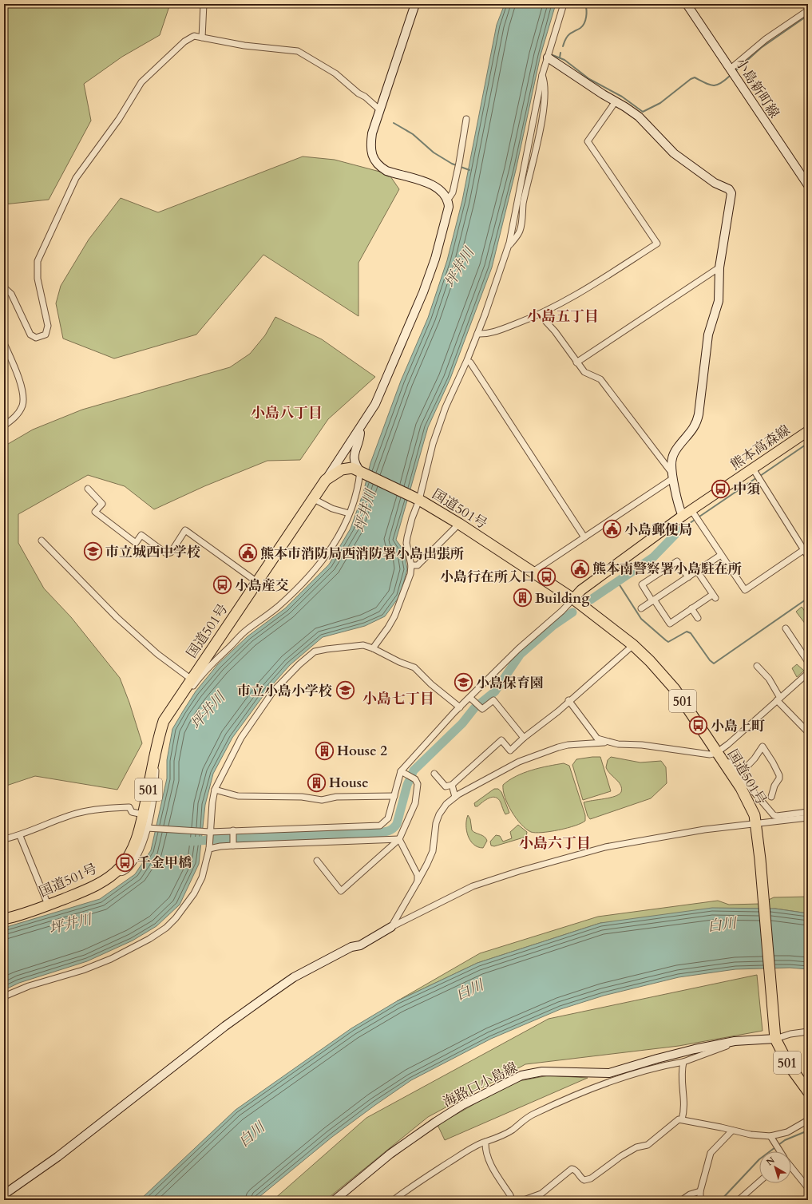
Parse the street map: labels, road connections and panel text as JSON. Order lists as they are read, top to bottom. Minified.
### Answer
{"streets":{"highway":["国道501号","501"],"main road":["熊本高森線"],"street":["小島新町線","海路口小島線"]},"crossings":[["熊本高森線","国道501号"],["国道501号","海路口小島線"]],"districts":["小島五丁目","小島八丁目","小島七丁目","小島六丁目"],"water":["坪井川","白川"],"places":{"bus stop":["中須","小島行在所入口","小島産交","小島上町","千金甲橋"],"public building":["小島郵便局","熊本市消防局西消防署小島出張所","熊本南警察署小島駐在所"],"school or university":["市立城西中学校","小島保育園","市立小島小学校"],"building":["Building","House 2","House"]},"north":"top left"}
